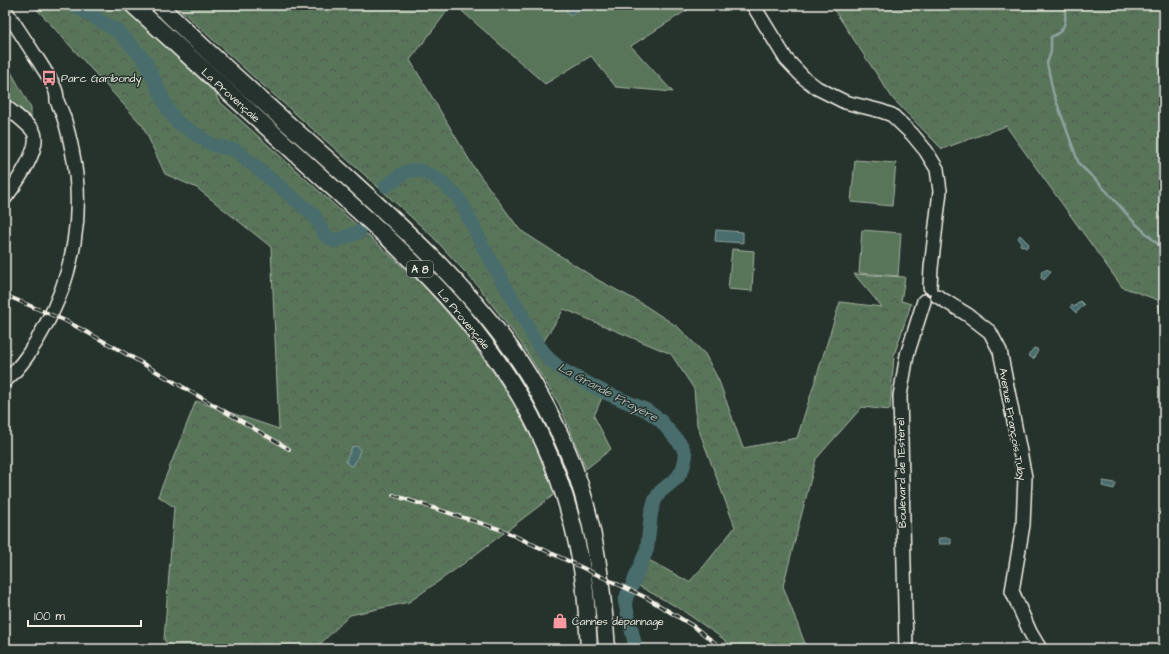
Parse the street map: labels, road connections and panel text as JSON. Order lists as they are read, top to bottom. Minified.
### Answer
{"streets":{"highway":["La Provençale","A 8"],"street":["Avenue François Tuby","Boulevard de l'Estérel"]},"crossings":[["Avenue François Tuby","Boulevard de l'Estérel"]],"water":["La Grande Frayère"],"places":{"bus stop":["Parc Garibondy"],"shop":["Cannes dépannage"]},"scale_bar":"100 m"}
